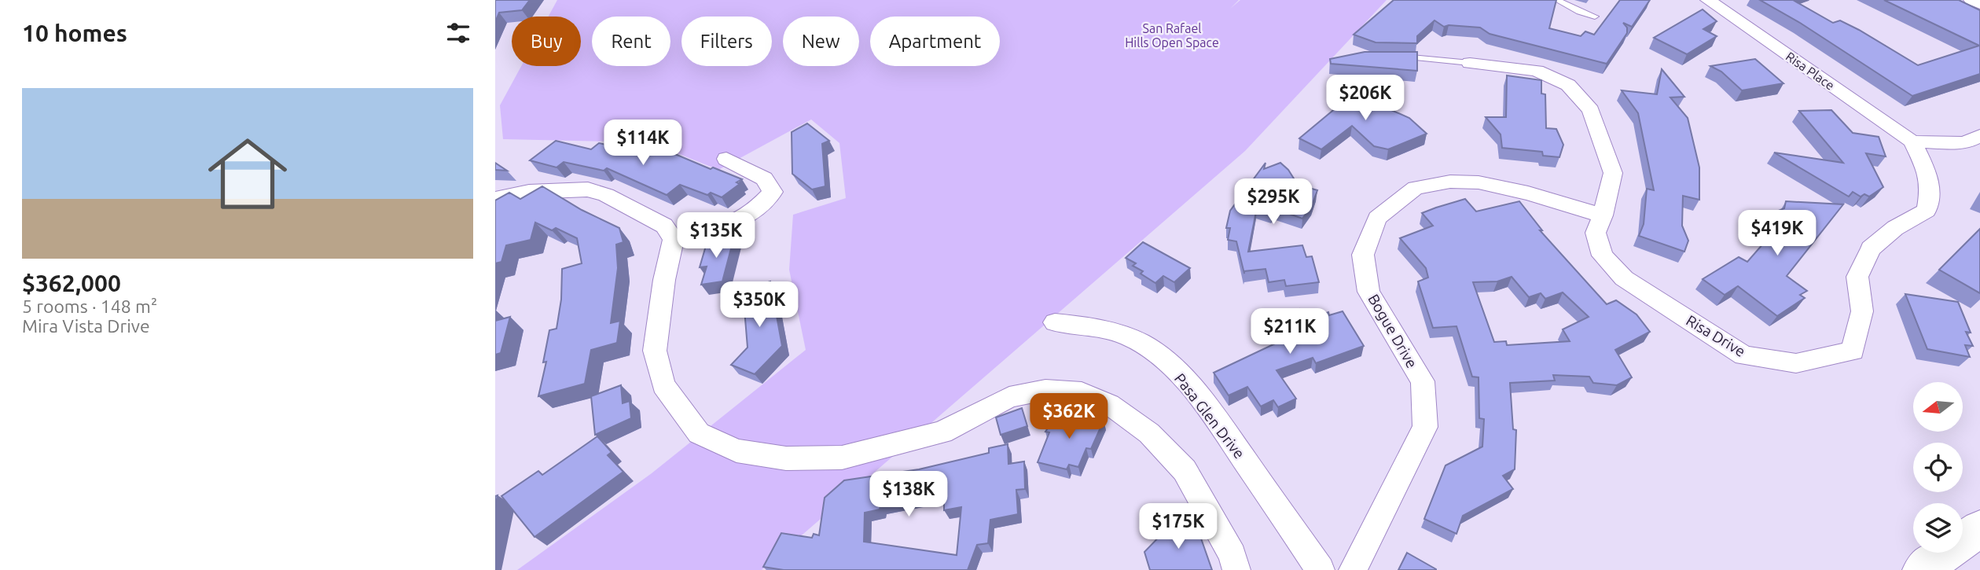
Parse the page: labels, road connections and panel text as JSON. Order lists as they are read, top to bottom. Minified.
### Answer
{"streets":{"street":["Risa Place","Bogue Drive","Risa Drive","Pasa Glen Drive"]},"crossings":[["Risa Place","Risa Drive"],["Bogue Drive","Risa Drive"]],"parks":["San Rafael Hills Open Space"],"north":"left","page":{"heading":"10 homes","chip":["Buy","Rent","Filters","New","Apartment"],"list":[{"name":"$362,000","note":"5 rooms · 148 m² · Mira Vista Drive"}],"price":["$206K","$114K","$295K","$419K","$135K","$350K","$211K","$362K","$138K","$175K"]}}
